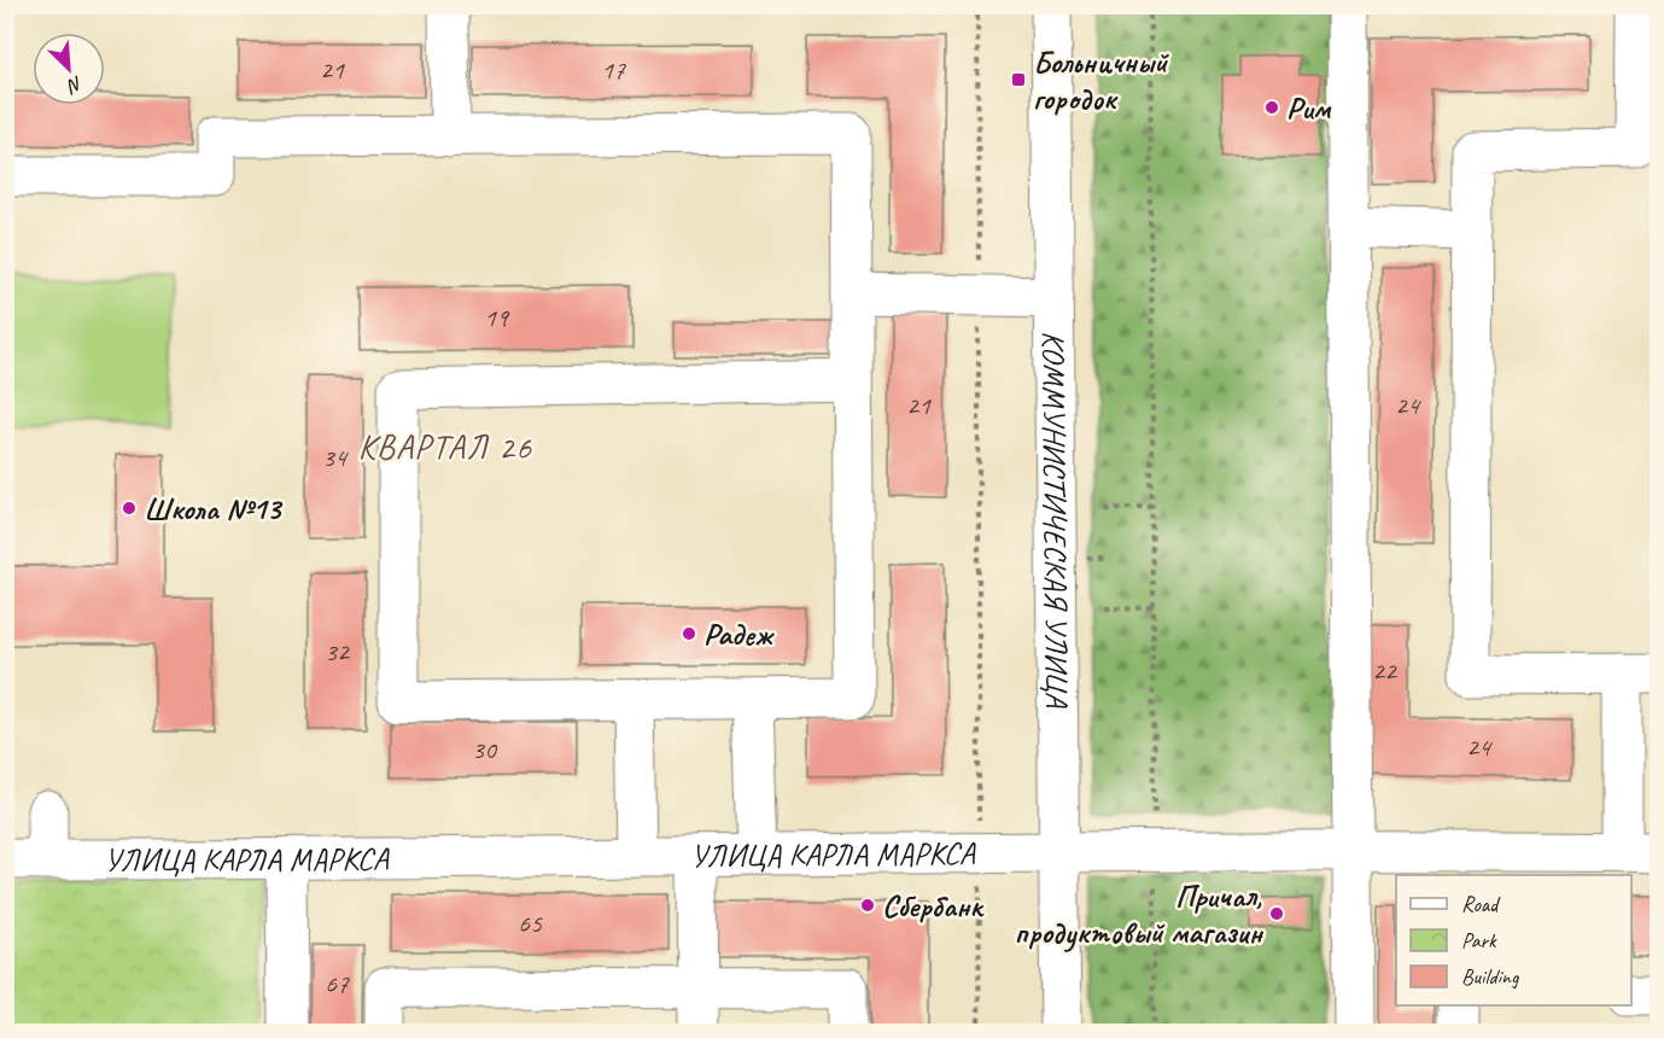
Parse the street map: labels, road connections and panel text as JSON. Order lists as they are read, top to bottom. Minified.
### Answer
{"streets":{"street":["КОММУНИСТИЧЕСКАЯ УЛИЦА","УЛИЦА КАРЛА МАРКСА"]},"crossings":[["КОММУНИСТИЧЕСКАЯ УЛИЦА","УЛИЦА КАРЛА МАРКСА"]],"districts":["КВАРТАЛ 26"],"places":{"transit":["Больничный городок"],"other":["Рим","Школа №13","Радеж","Сбербанк","Причал, продуктовый магазин"]},"house_numbers":["21","17","19","21","24","34","32","22","24","30","65","67"],"legend":["Road","Park","Building"],"north":"bottom right"}
